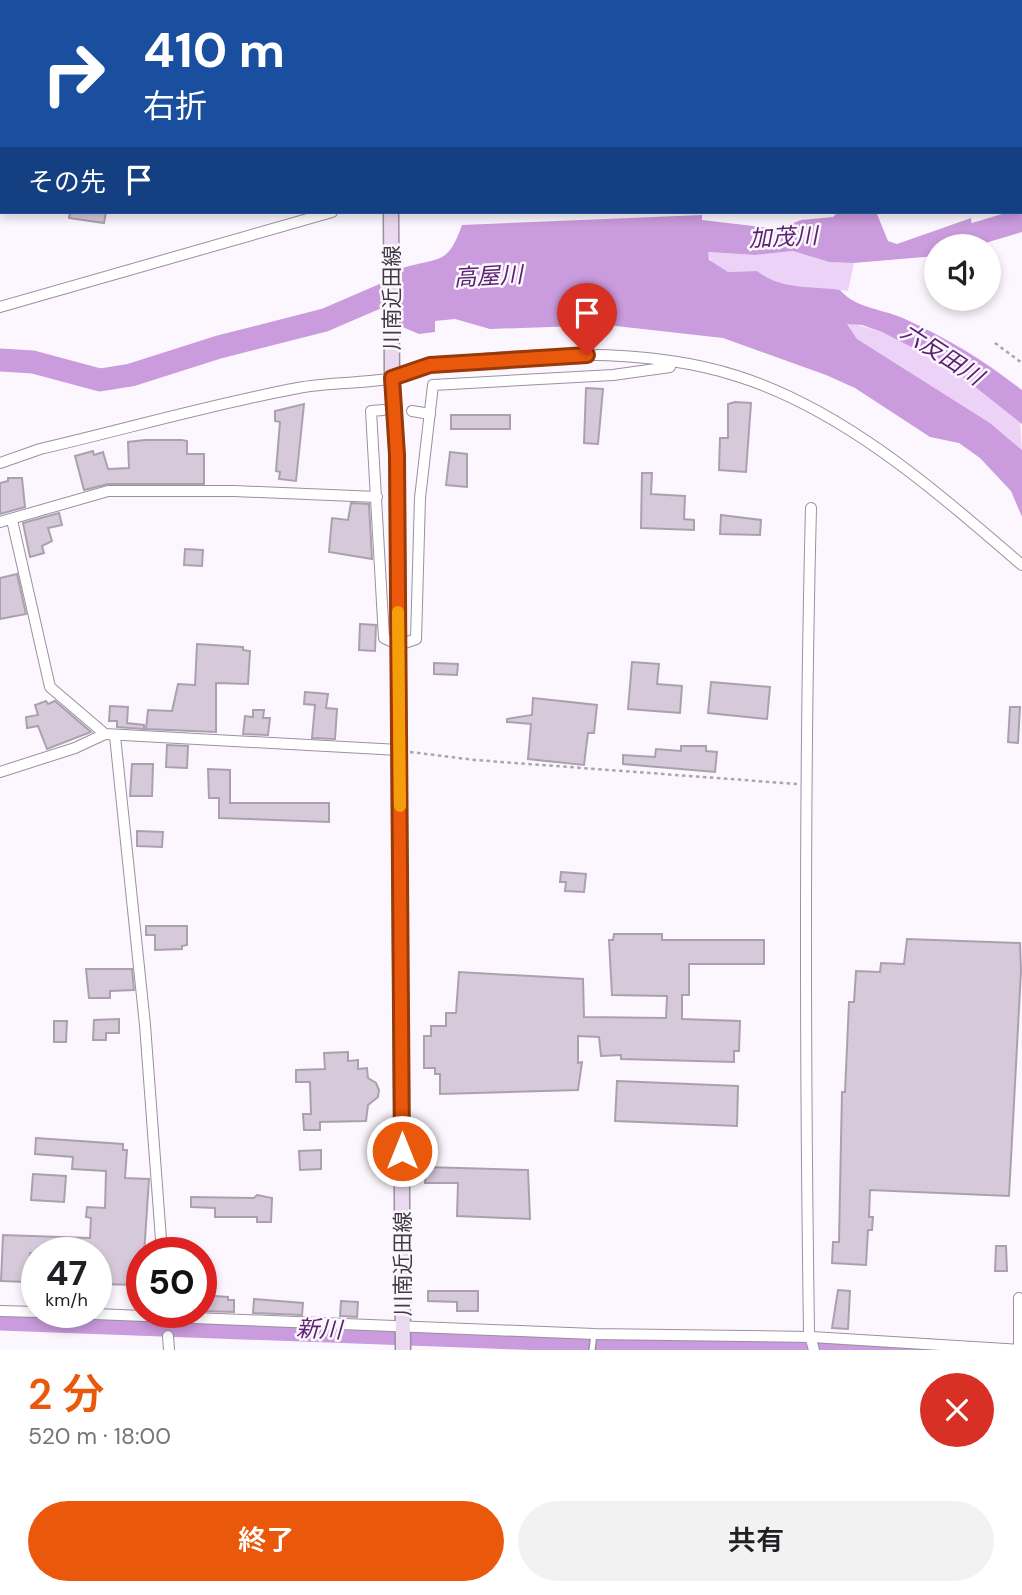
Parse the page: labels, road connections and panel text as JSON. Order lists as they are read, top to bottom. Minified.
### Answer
{"streets":{"main road":["川南近田線"]},"water":["加茂川","高屋川","六反田川","新川"],"page":{"turn":["410 m","右折"],"then":"その先","speed":"47 km/h","limit":"50","heading":["2 分","520 m · 18:00"],"buttons":["終了","共有"]}}
